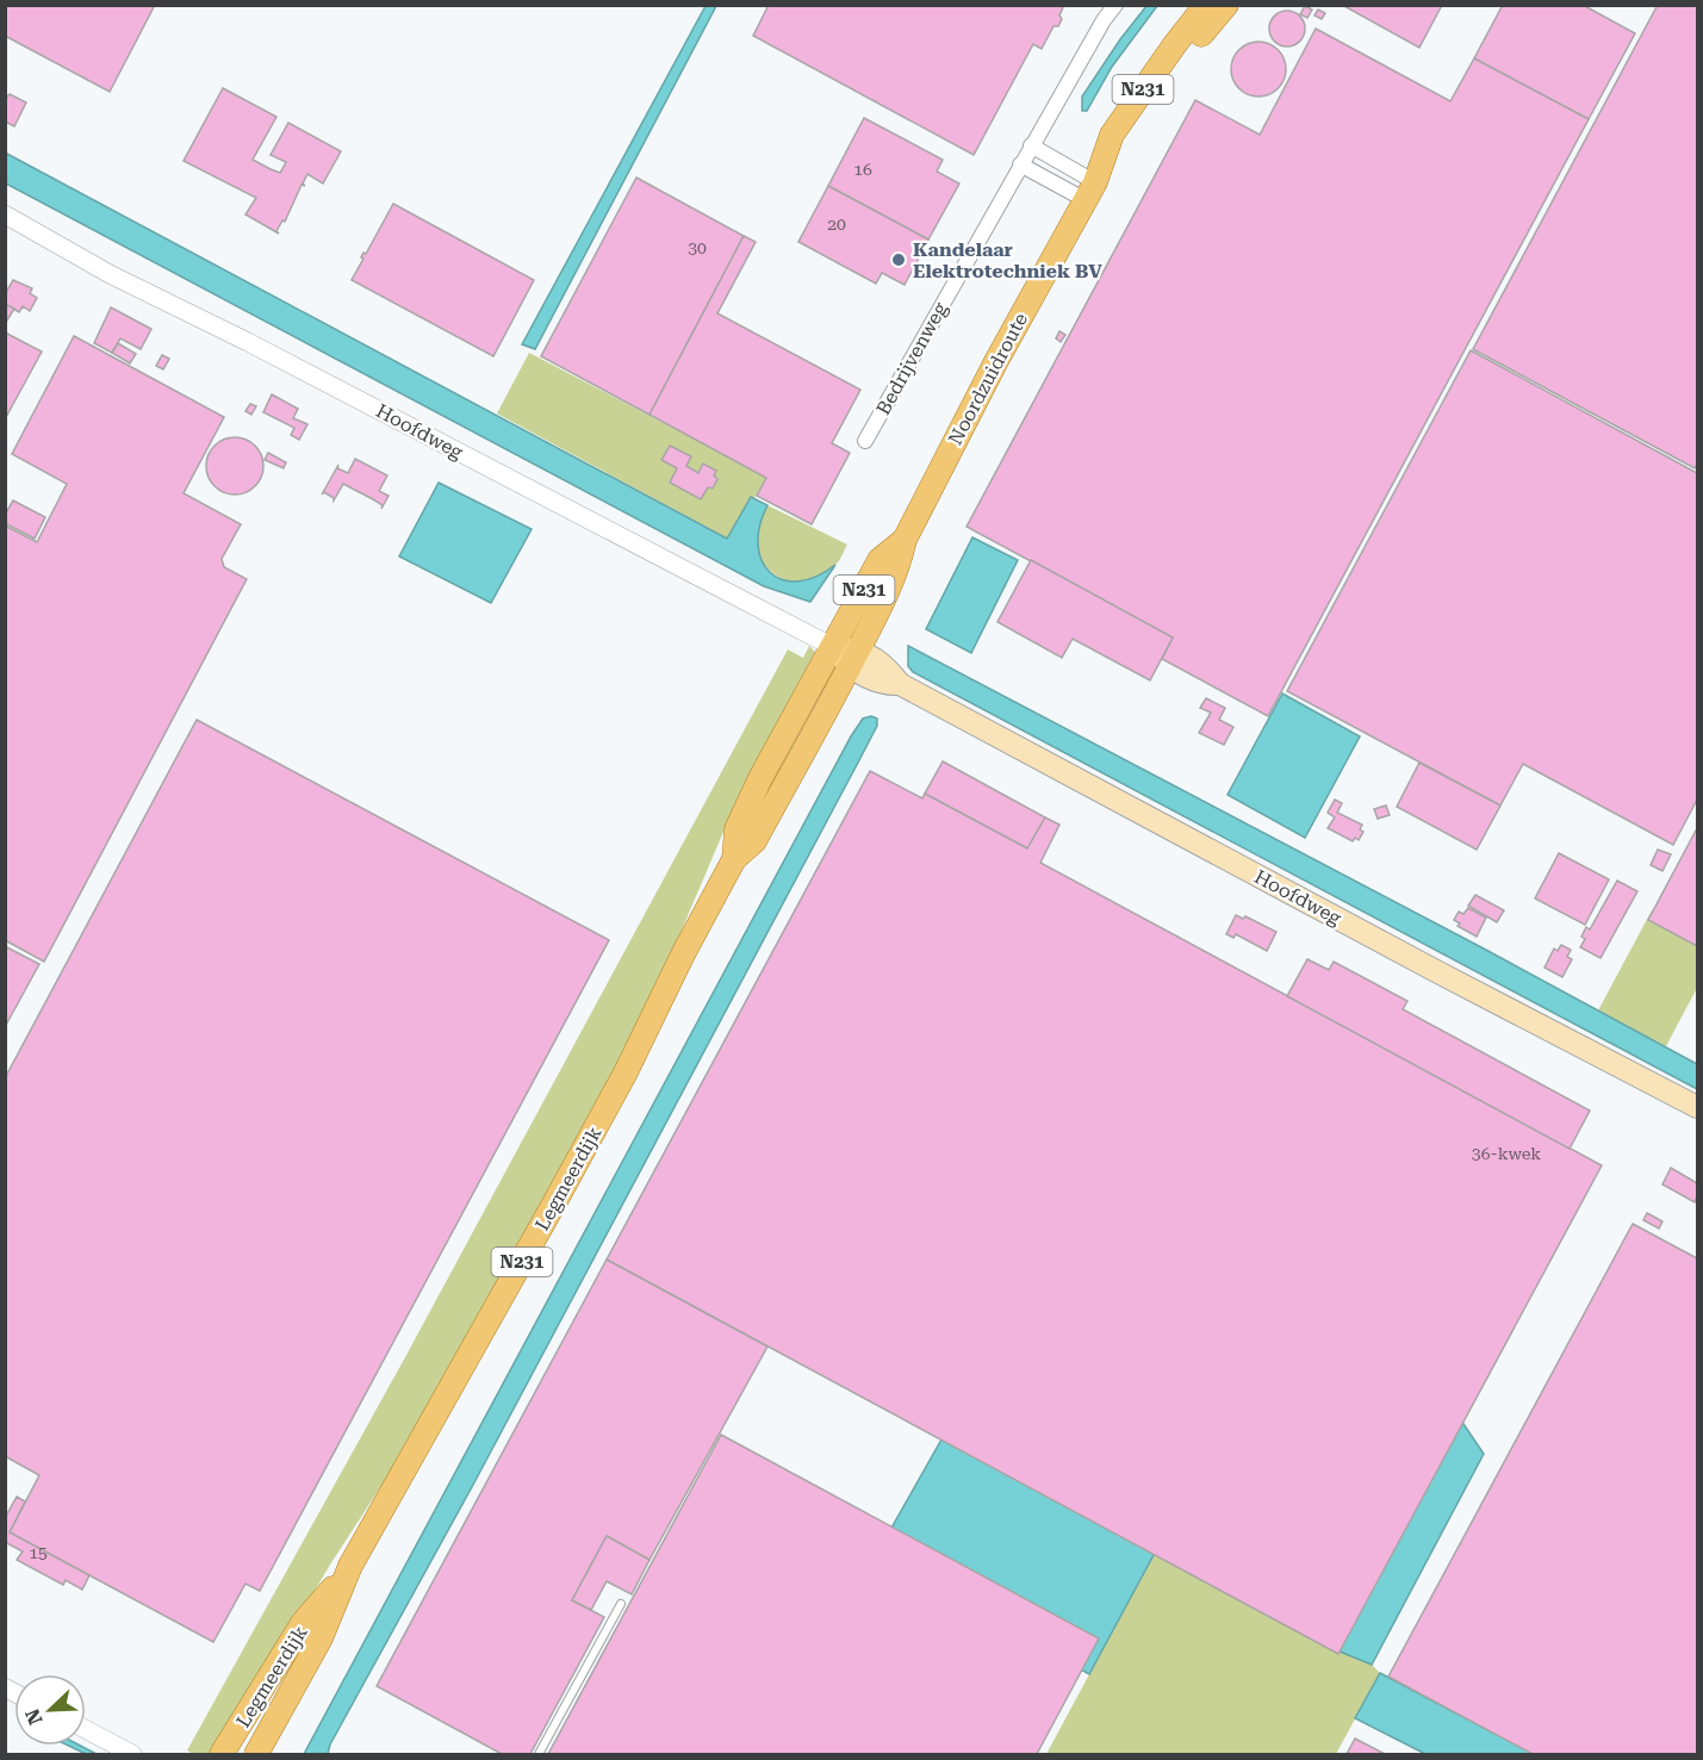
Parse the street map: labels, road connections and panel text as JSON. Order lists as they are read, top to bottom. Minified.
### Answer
{"streets":{"main road":["N231","Noordzuidroute","Hoofdweg","Legmeerdijk"],"street":["Bedrijvenweg"]},"crossings":[["Noordzuidroute","Hoofdweg"],["Noordzuidroute","Legmeerdijk"],["Hoofdweg","Legmeerdijk"]],"places":["Kandelaar Elektrotechniek BV"],"house_numbers":["16","20","30","36-kwek","15"],"north":"bottom left"}
